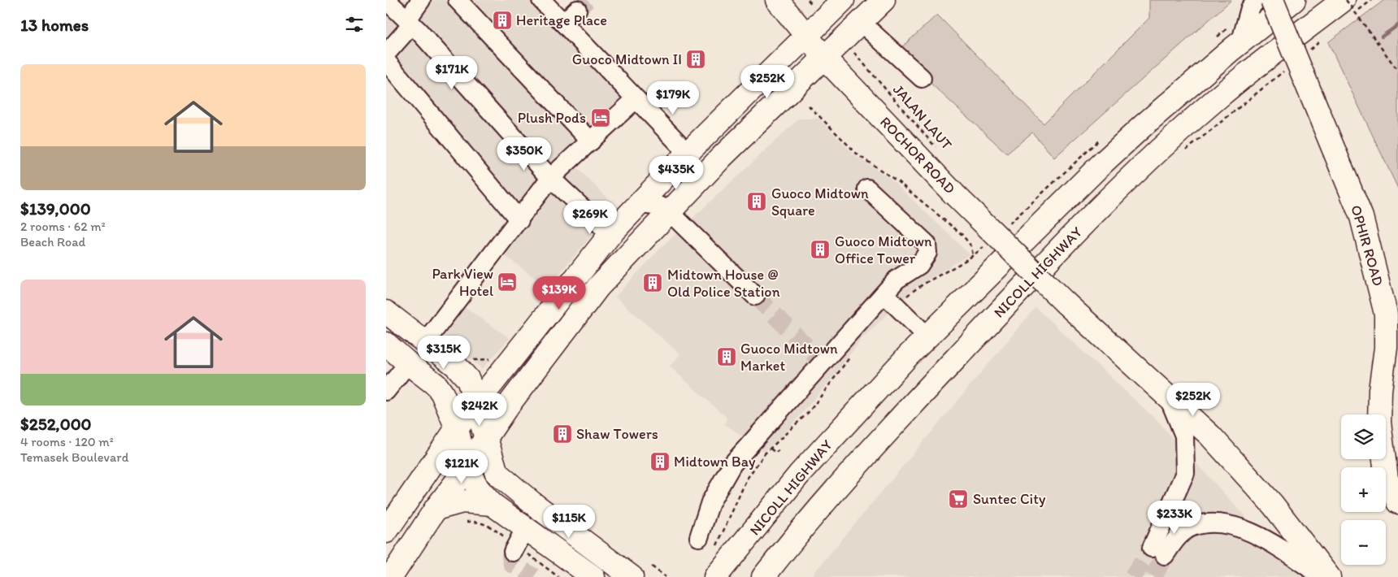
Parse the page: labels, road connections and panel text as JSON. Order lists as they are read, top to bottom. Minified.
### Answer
{"streets":{"main road":["ROCHOR ROAD","OPHIR ROAD","NICOLL HIGHWAY"],"path":["JALAN LAUT"]},"places":{"building":["Heritage Place","Guoco Midtown II","Guoco Midtown Square","Guoco Midtown Office Tower","Midtown House @ Old Police Station","Guoco Midtown Market","Shaw Towers","Midtown Bay"],"hotel":["Plush Pods","Park View Hotel"],"supermarket":["Suntec City"]},"page":{"heading":"13 homes","list":[{"name":"$139,000","note":"2 rooms · 62 m² · Beach Road"},{"name":"$252,000","note":"4 rooms · 120 m² · Temasek Boulevard"}],"price":["$171K","$252K","$179K","$350K","$435K","$269K","$139K","$315K","$252K","$242K","$121K","$233K","$115K"],"map_buttons":["+","−"]}}
